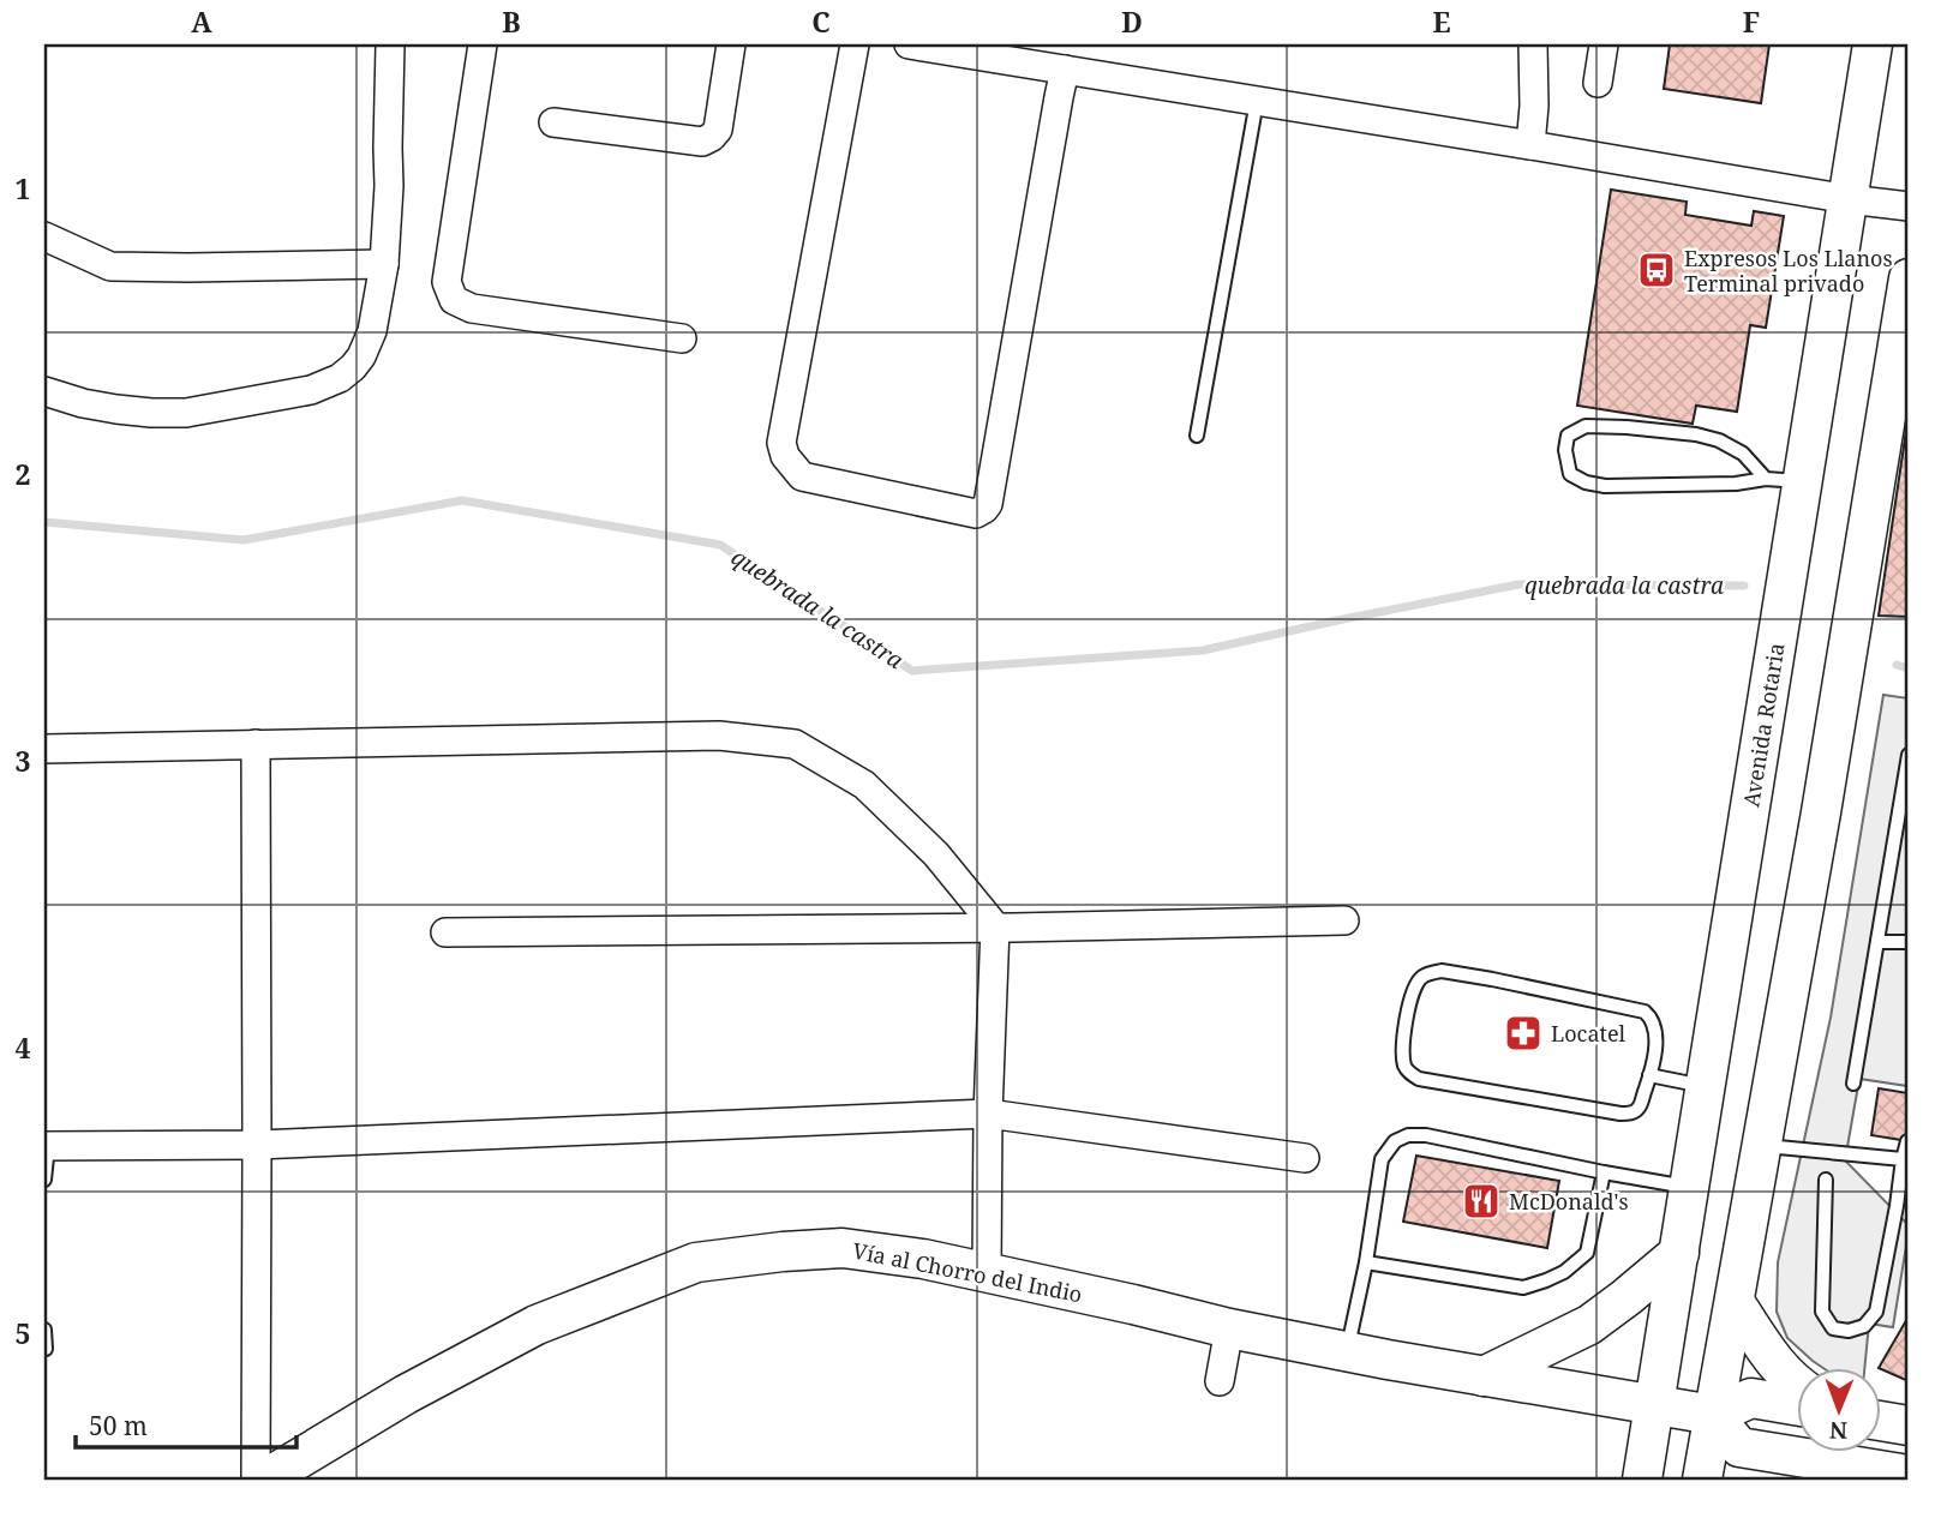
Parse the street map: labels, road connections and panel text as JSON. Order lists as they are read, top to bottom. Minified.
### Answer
{"streets":{"main road":["Avenida Rotaria","Vía al Chorro del Indio"]},"crossings":[["Avenida Rotaria","Vía al Chorro del Indio"]],"water":["quebrada la castra"],"places":{"bus stop":["Expresos Los Llanos Terminal privado"],"pharmacy":["Locatel"],"restaurant":["McDonald's"]},"scale_bar":"50 m","north":"bottom","grid":{"columns":["A","B","C","D","E","F"],"rows":["1","2","3","4","5"]}}
